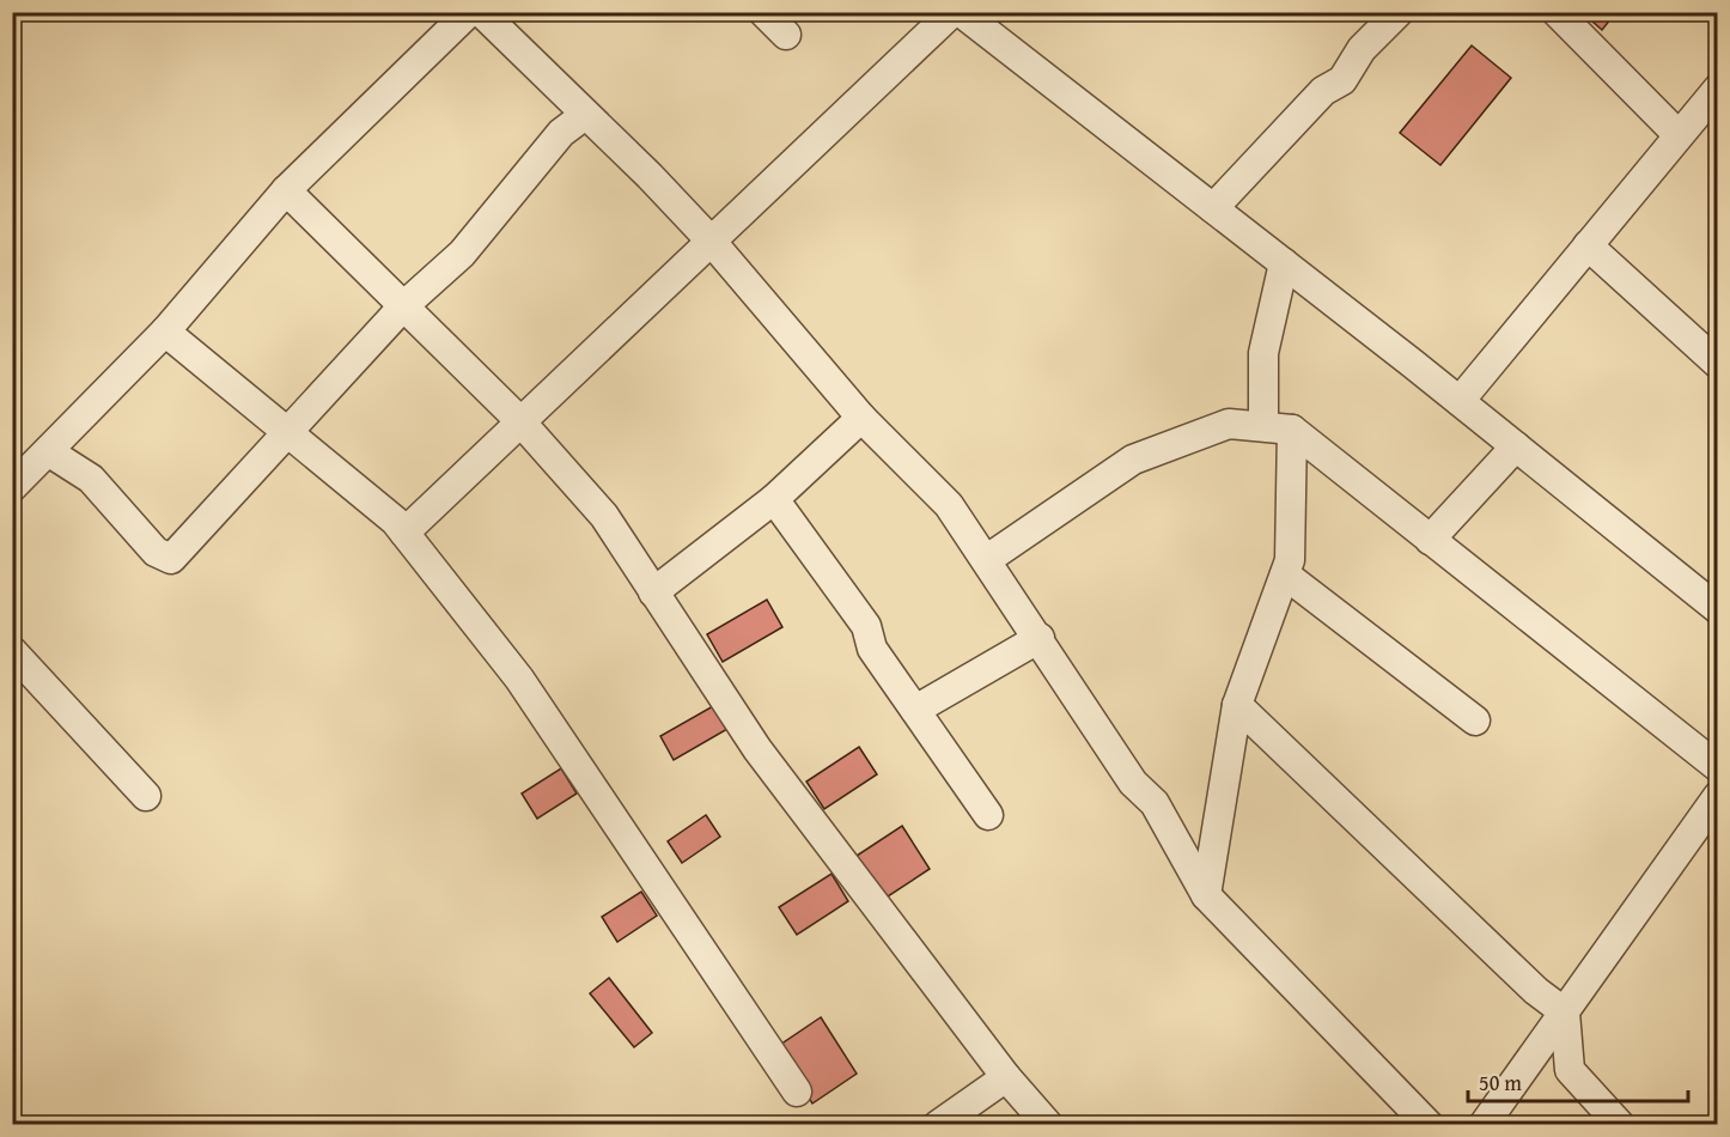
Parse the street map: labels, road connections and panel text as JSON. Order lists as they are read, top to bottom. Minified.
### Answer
{"scale_bar":"50 m"}
